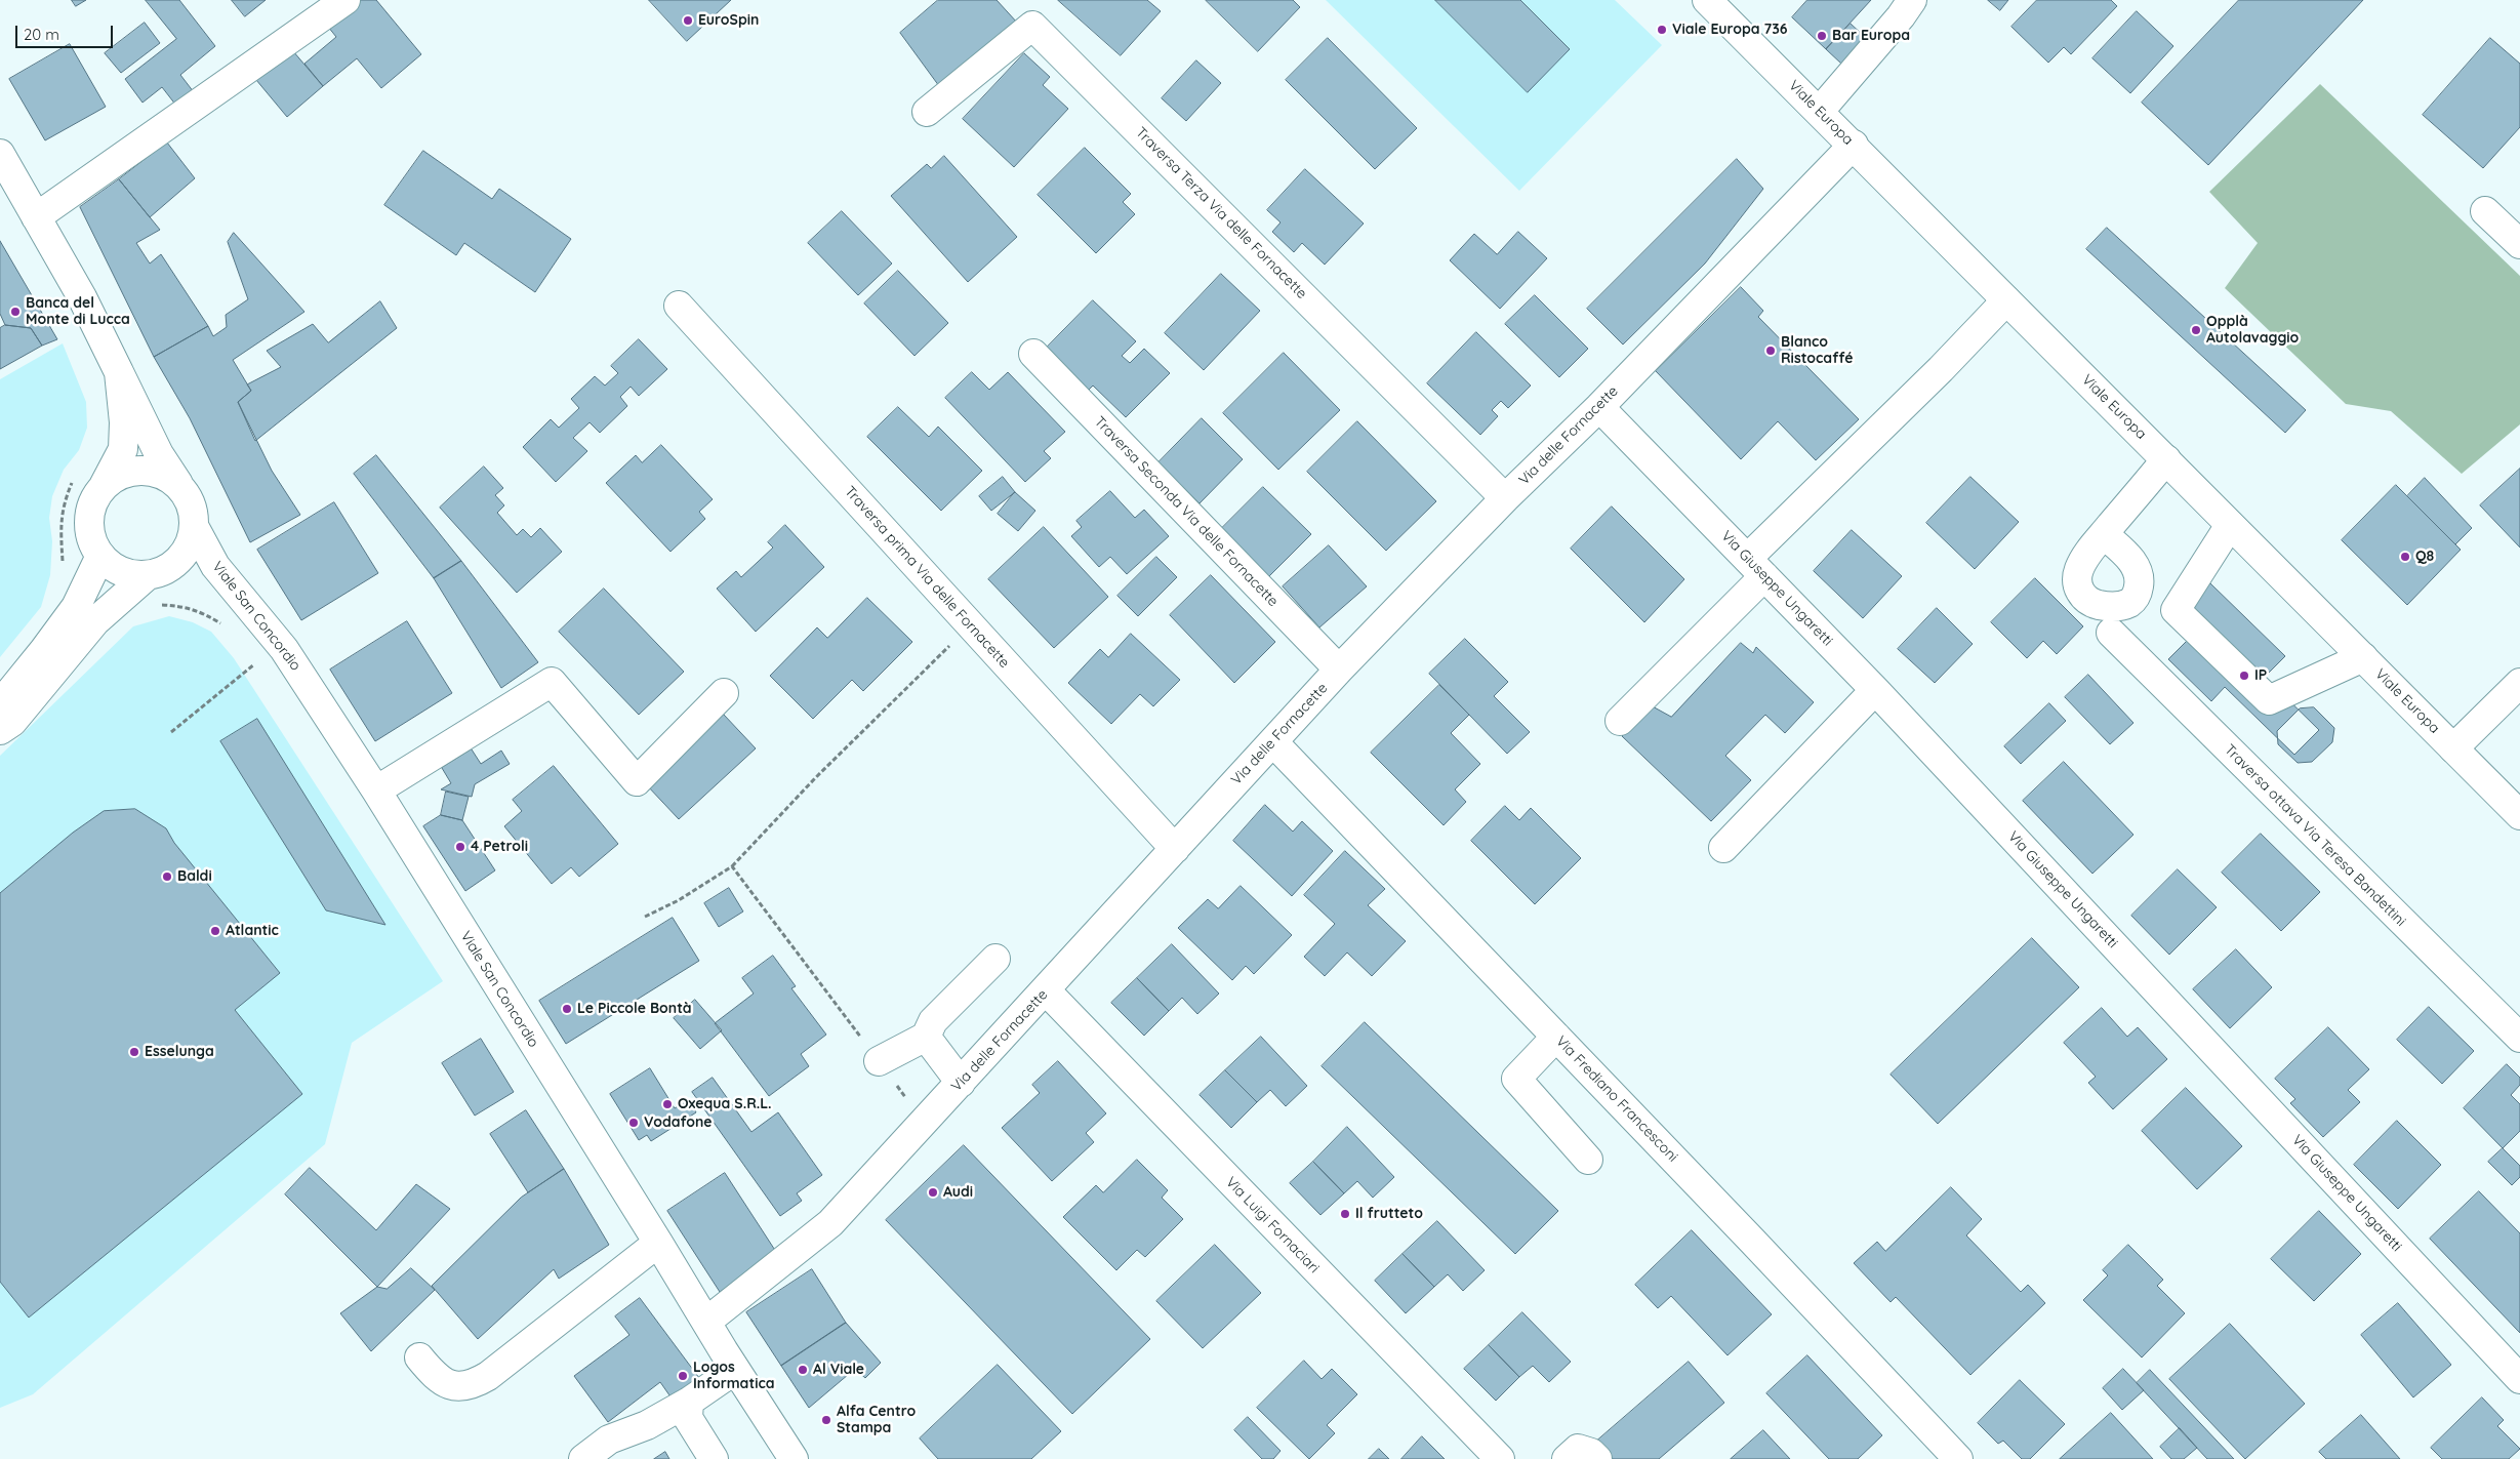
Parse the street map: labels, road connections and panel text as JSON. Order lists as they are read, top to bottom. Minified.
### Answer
{"streets":{"street":["Viale Europa","Traversa Terza Via delle Fornacette","Via delle Fornacette","Traversa Seconda Via delle Fornacette","Traversa prima Via delle Fornacette","Via Giuseppe Ungaretti","Viale San Concordio","Traversa ottava Via Teresa Bandettini","Via Frediano Francesconi","Via Luigi Fornaciari"]},"crossings":[["Viale Europa","Via delle Fornacette"],["Traversa Terza Via delle Fornacette","Via delle Fornacette"],["Via delle Fornacette","Traversa Seconda Via delle Fornacette"],["Via delle Fornacette","Traversa prima Via delle Fornacette"],["Via delle Fornacette","Via Giuseppe Ungaretti"],["Via delle Fornacette","Viale San Concordio"],["Via delle Fornacette","Via Frediano Francesconi"],["Via delle Fornacette","Via Luigi Fornaciari"]],"places":["EuroSpin","Viale Europa 736","Bar Europa","Banca del Monte di Lucca","Opplà Autolavaggio","Blanco Ristocaffé","Q8","IP","4 Petroli","Baldi","Atlantic","Le Piccole Bontà","Esselunga","Oxequa S.R.L.","Vodafone","Audi","Il frutteto","Al Viale","Logos Informatica","Alfa Centro Stampa"],"scale_bar":"20 m"}
